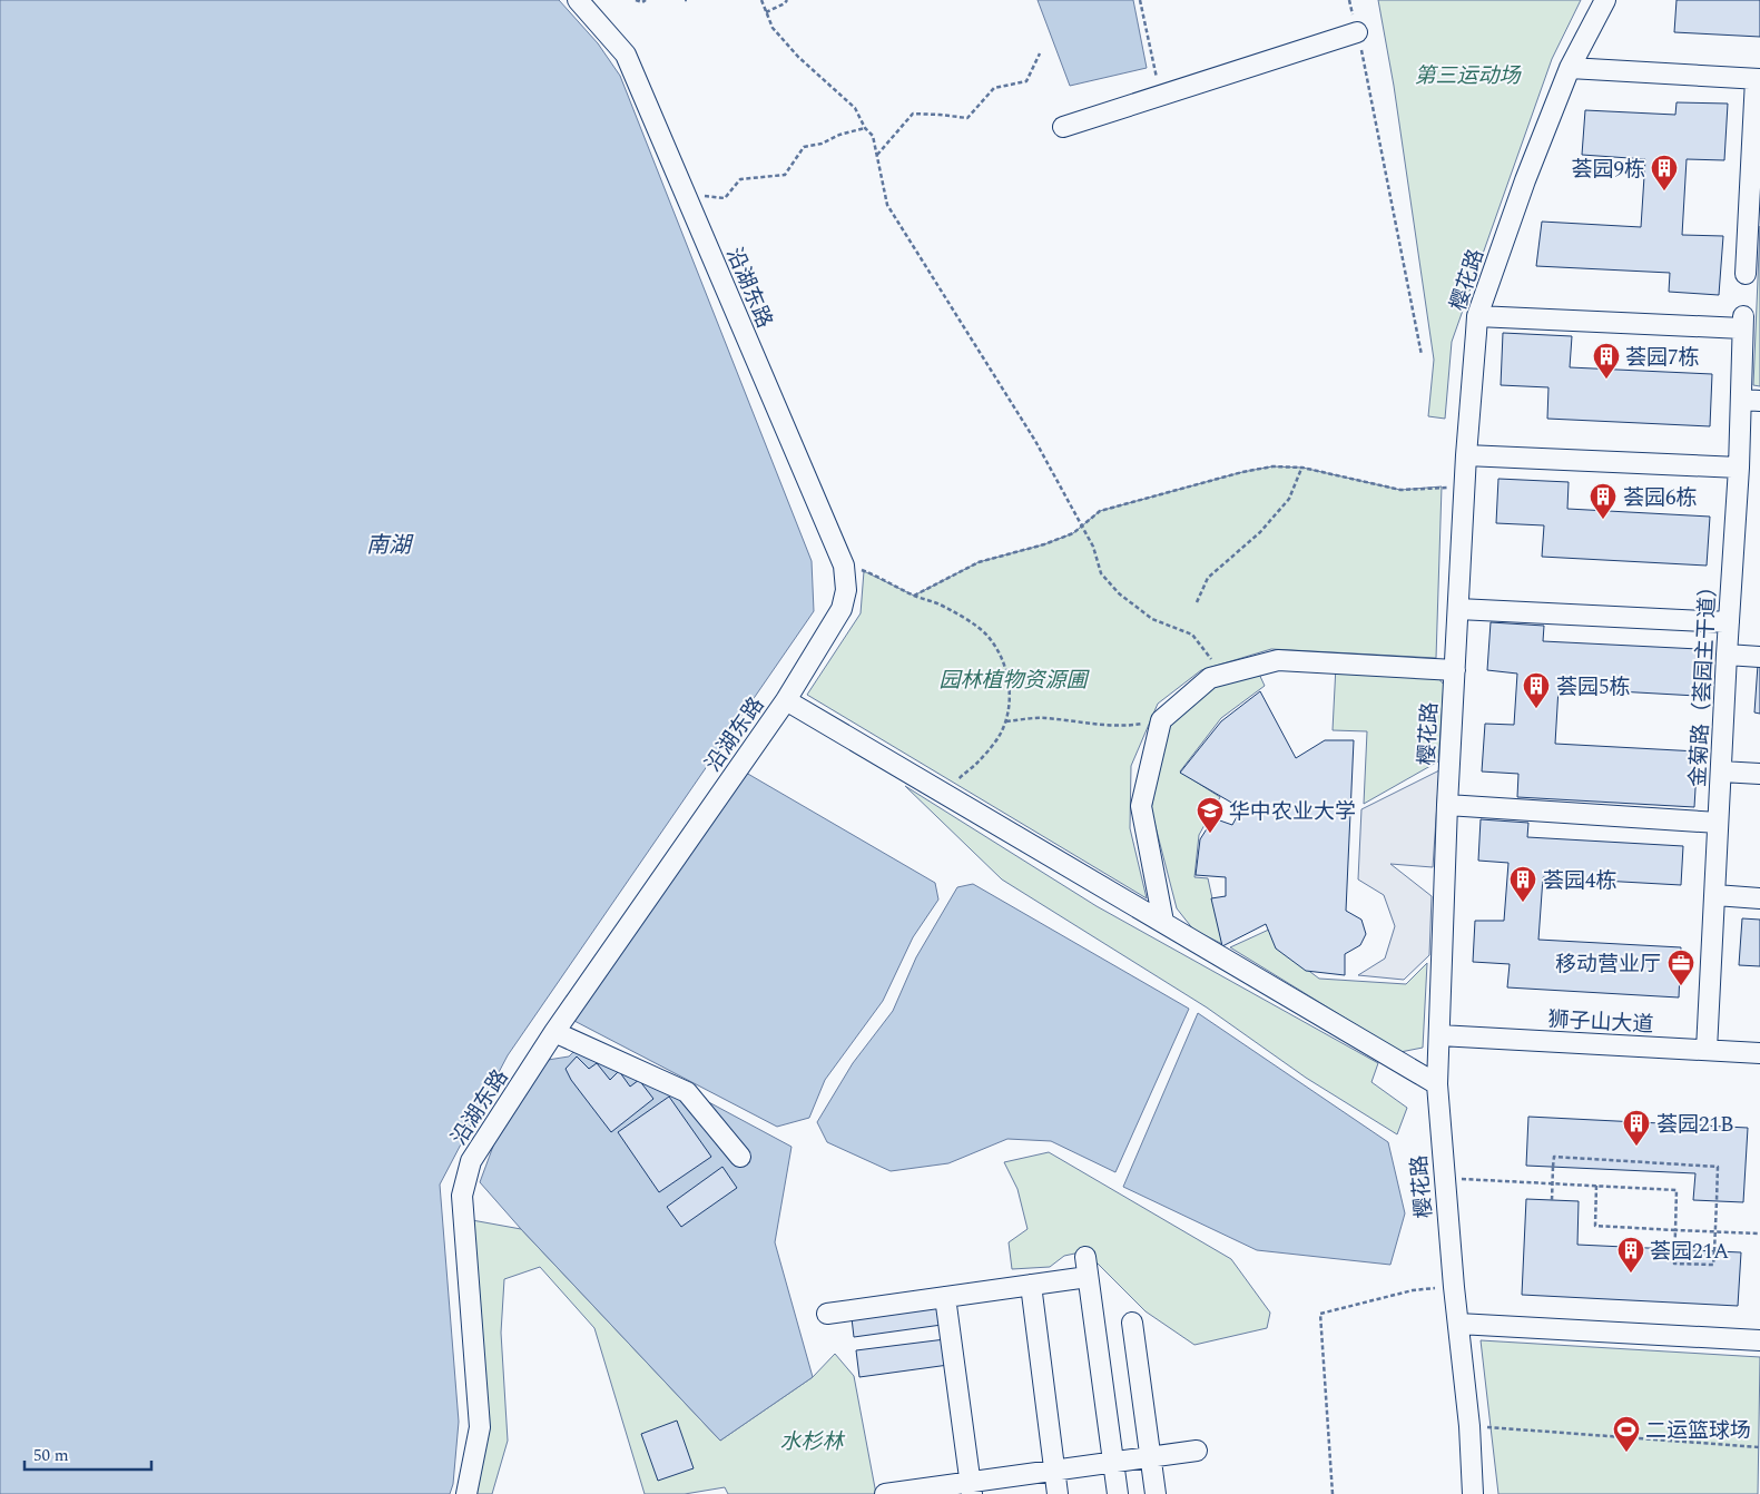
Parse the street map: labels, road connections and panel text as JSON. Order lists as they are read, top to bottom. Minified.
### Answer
{"streets":{"street":["樱花路","沿湖东路","金菊路（荟园主干道）","狮子山大道"]},"crossings":[["樱花路","金菊路（荟园主干道）"],["樱花路","狮子山大道"],["金菊路（荟园主干道）","狮子山大道"]],"water":["南湖"],"parks":["第三运动场","园林植物资源圃","水杉林"],"places":{"building":["荟园9栋","荟园7栋","荟园6栋","荟园5栋","荟园4栋","荟园21B","荟园21A"],"school or university":["华中农业大学"],"office":["移动营业厅"],"sports":["二运篮球场"]},"scale_bar":"50 m"}
